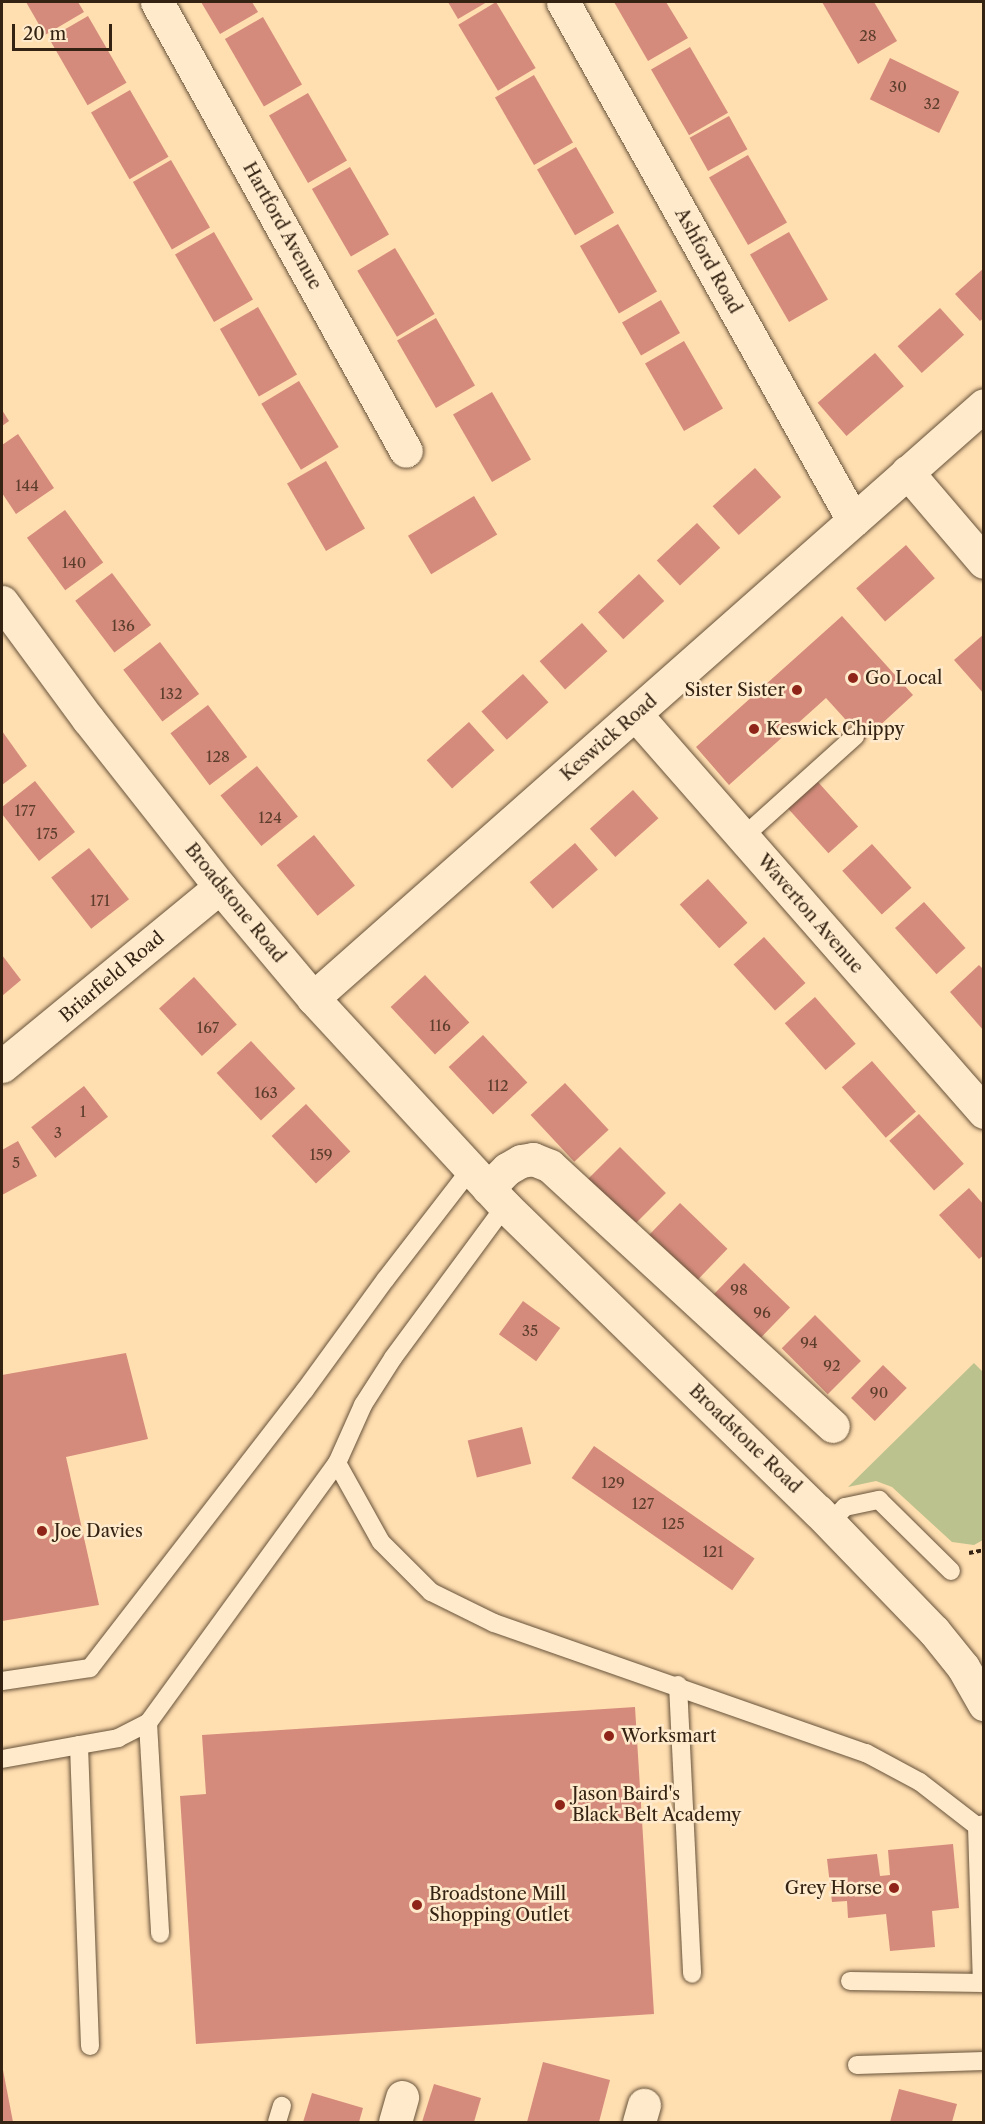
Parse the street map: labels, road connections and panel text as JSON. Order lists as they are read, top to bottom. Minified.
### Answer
{"streets":{"street":["Hartford Avenue","Ashford Road","Keswick Road","Broadstone Road","Waverton Avenue","Briarfield Road"]},"crossings":[["Ashford Road","Keswick Road"],["Keswick Road","Broadstone Road"],["Keswick Road","Waverton Avenue"],["Broadstone Road","Briarfield Road"]],"places":["Go Local","Sister Sister","Keswick Chippy","Joe Davies","Worksmart","Jason Baird's Black Belt Academy","Grey Horse","Broadstone Mill Shopping Outlet"],"house_numbers":["28","30","32","144","140","136","132","128","177","124","175","171","116","167","112","163","1","3","159","5","98","96","35","94","92","90","129","127","125","121"],"scale_bar":"20 m"}
